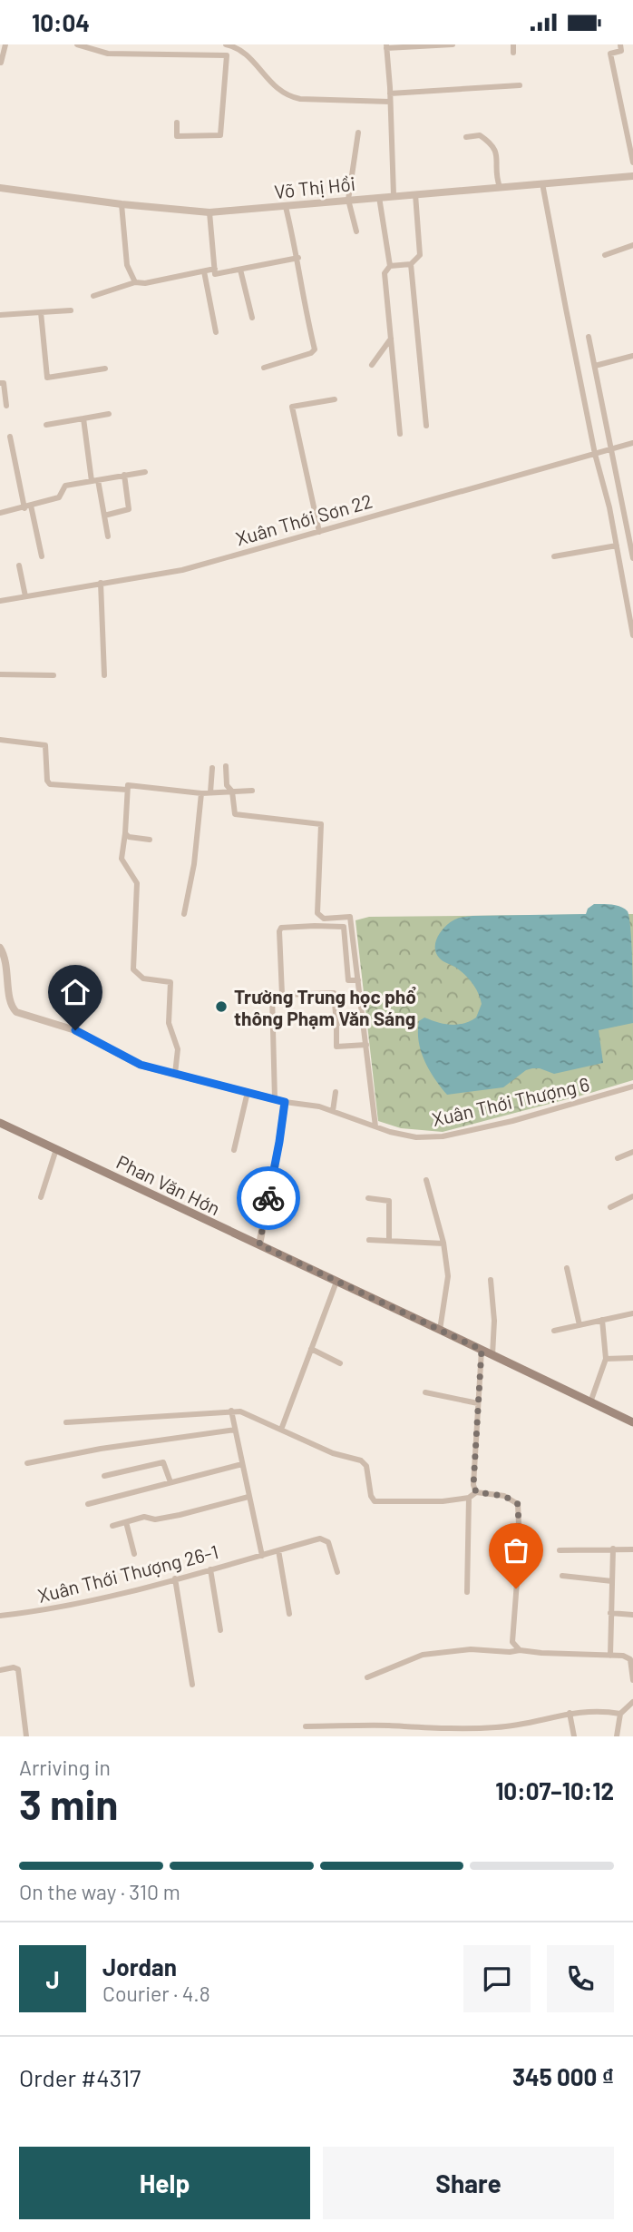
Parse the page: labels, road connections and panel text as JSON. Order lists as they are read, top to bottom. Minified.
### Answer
{"streets":{"main road":["Phan Văn Hớn"],"street":["Võ Thị Hồi","Xuân Thới Sơn 22","Xuân Thới Thượng 6","Xuân Thới Thượng 26-1"]},"places":["Trường Trung học phổ thông Phạm Văn Sáng"],"page":{"status":"10:04","heading":["3 min","Arriving in","10:07–10:12"],"panel":["Jordan","Courier · 4.8","Order #4317","345 000 ₫"],"bar":"On the way · 310 m","round":"J","buttons":["Help","Share"]}}
